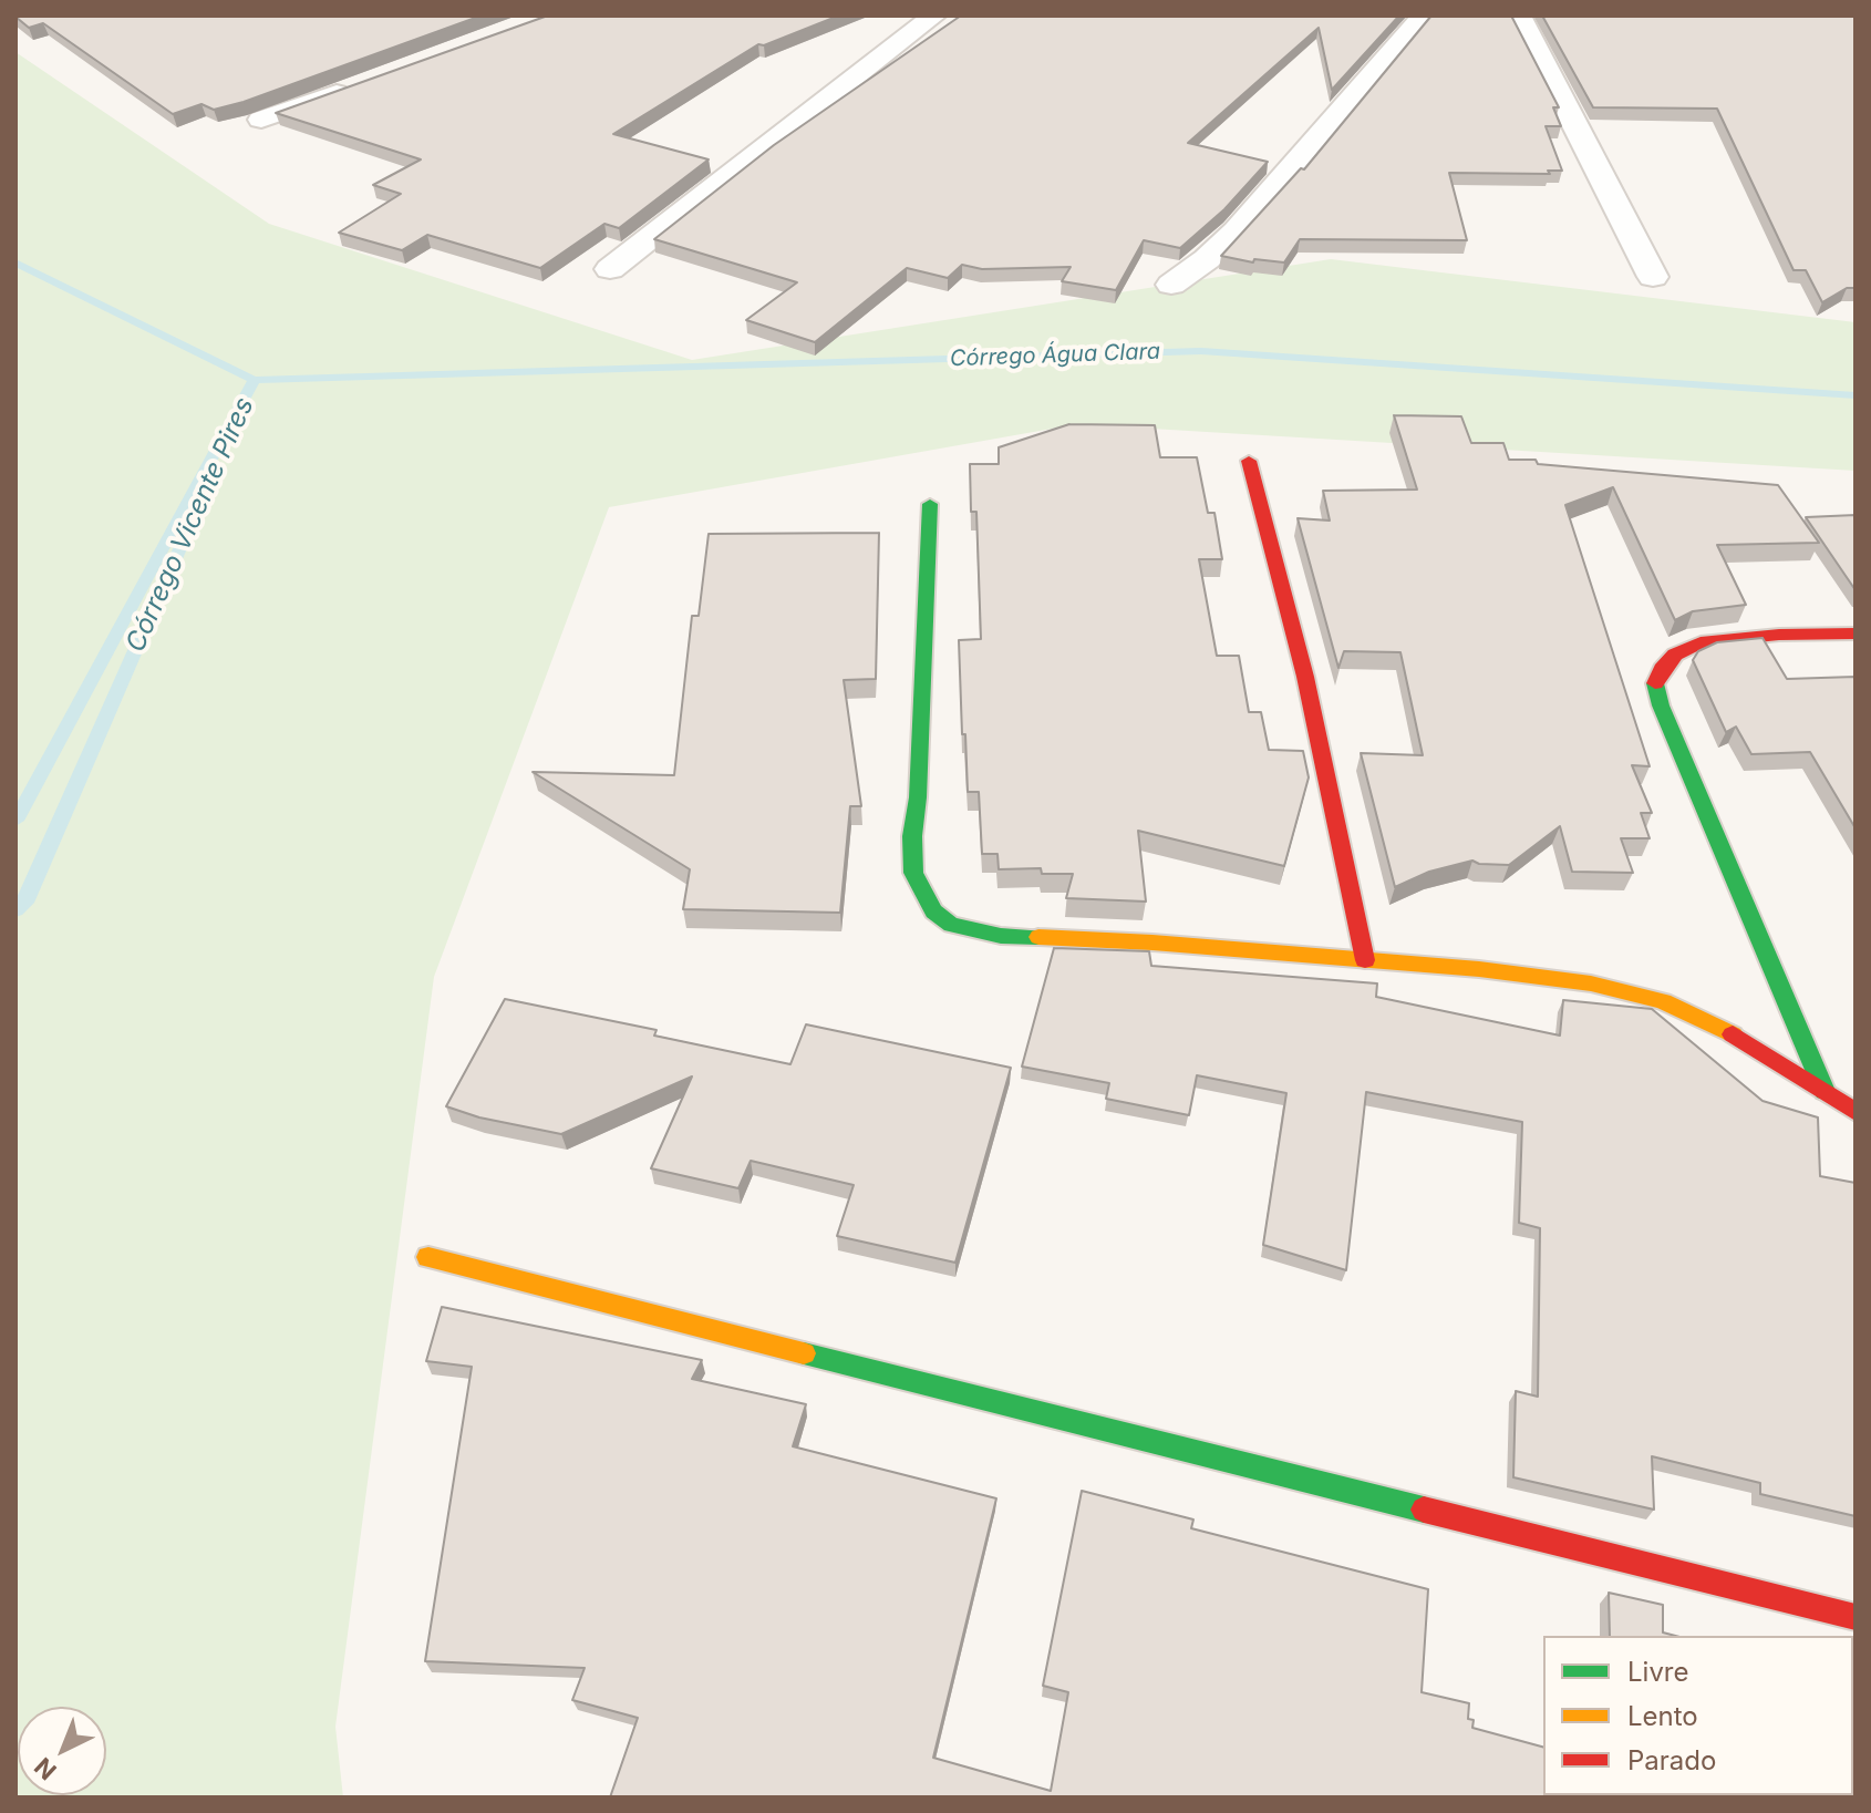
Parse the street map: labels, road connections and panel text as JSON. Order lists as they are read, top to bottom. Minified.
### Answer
{"water":["Córrego Água Clara","Córrego Vicente Pires"],"legend":["Livre","Lento","Parado"],"north":"bottom left"}
